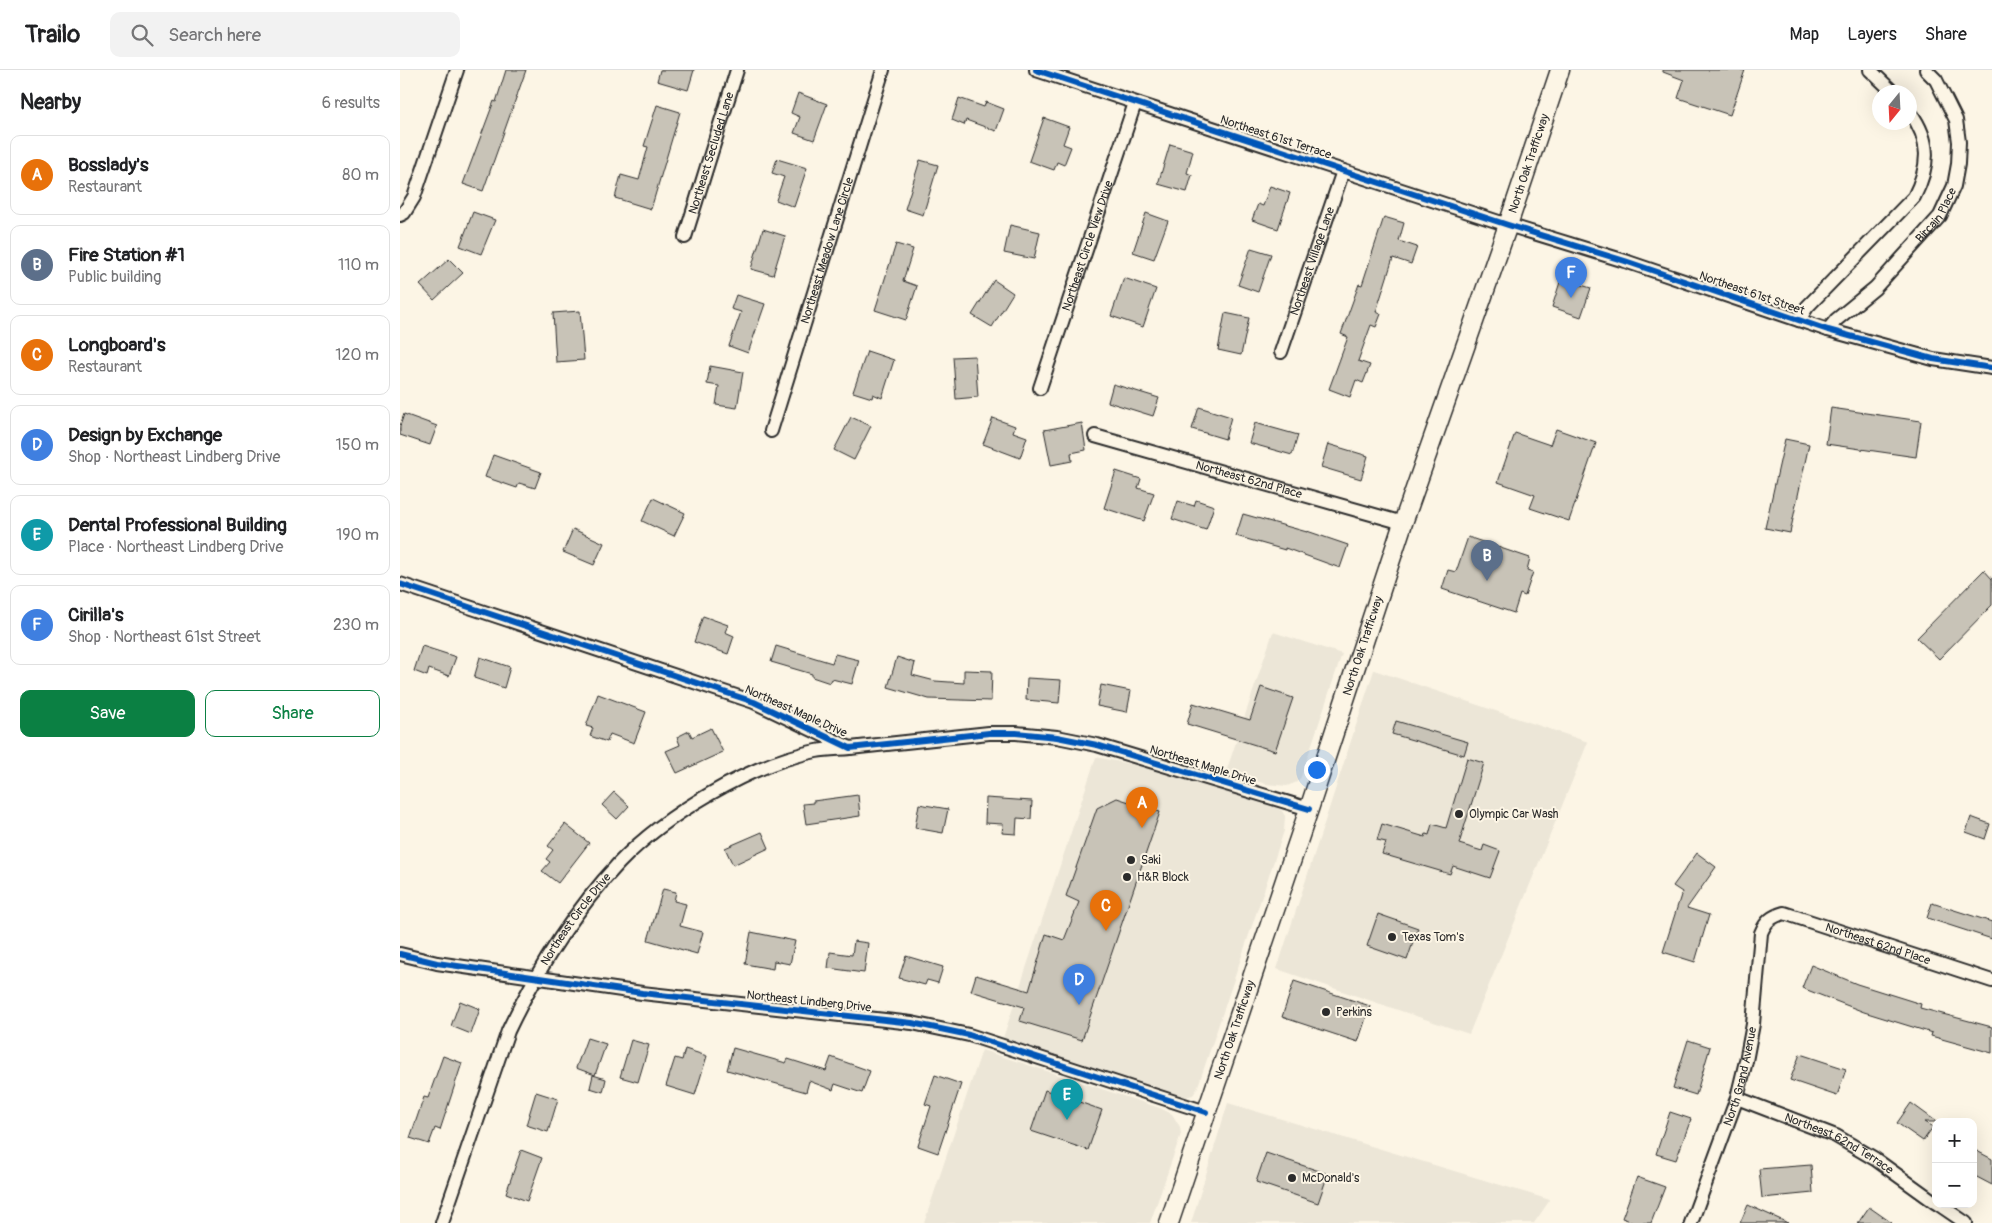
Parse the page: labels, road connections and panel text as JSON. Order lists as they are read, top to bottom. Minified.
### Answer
{"streets":{"main road":["North Oak Trafficway"],"street":["Northeast 61st Terrace","Northeast Secluded Lane","Bircain Place","Northeast Circle View Drive","Northeast Meadow Lane Circle","Northeast Village Lane","Northeast 61st Street","Northeast 62nd Place","Northeast Maple Drive","Northeast Circle Drive","Northeast Lindberg Drive","North Grand Avenue","Northeast 62nd Terrace"]},"crossings":[["Northeast 61st Terrace","North Oak Trafficway"],["Northeast 61st Terrace","Northeast Circle View Drive"],["Northeast 61st Terrace","Northeast Village Lane"],["Northeast 61st Terrace","Northeast 61st Street"],["North Oak Trafficway","Northeast 61st Street"],["North Oak Trafficway","Northeast 62nd Place"],["North Oak Trafficway","Northeast Maple Drive"],["North Oak Trafficway","Northeast Lindberg Drive"],["Bircain Place","Northeast 61st Street"],["Northeast 62nd Place","North Grand Avenue"],["Northeast Maple Drive","Northeast Circle Drive"],["Northeast Circle Drive","Northeast Lindberg Drive"],["North Grand Avenue","Northeast 62nd Terrace"]],"places":["Olympic Car Wash","Saki","H&R Block","Texas Tom's","Perkins","McDonald's"],"north":"bottom","page":{"header":"Trailo","search":"Search here","nav":["Map","Layers","Share"],"heading":["Nearby","6 results"],"list":[{"mark":"A","name":"Bosslady's","note":"Restaurant","value":"80 m"},{"mark":"B","name":"Fire Station #1","note":"Public building","value":"110 m"},{"mark":"C","name":"Longboard's","note":"Restaurant","value":"120 m"},{"mark":"D","name":"Design by Exchange","note":"Shop · Northeast Lindberg Drive","value":"150 m"},{"mark":"E","name":"Dental Professional Building","note":"Place · Northeast Lindberg Drive","value":"190 m"},{"mark":"F","name":"Cirilla's","note":"Shop · Northeast 61st Street","value":"230 m"}],"pins":["F","B","A","C","D","E"],"buttons":["Save","Share"],"map_buttons":["+","−"]}}
